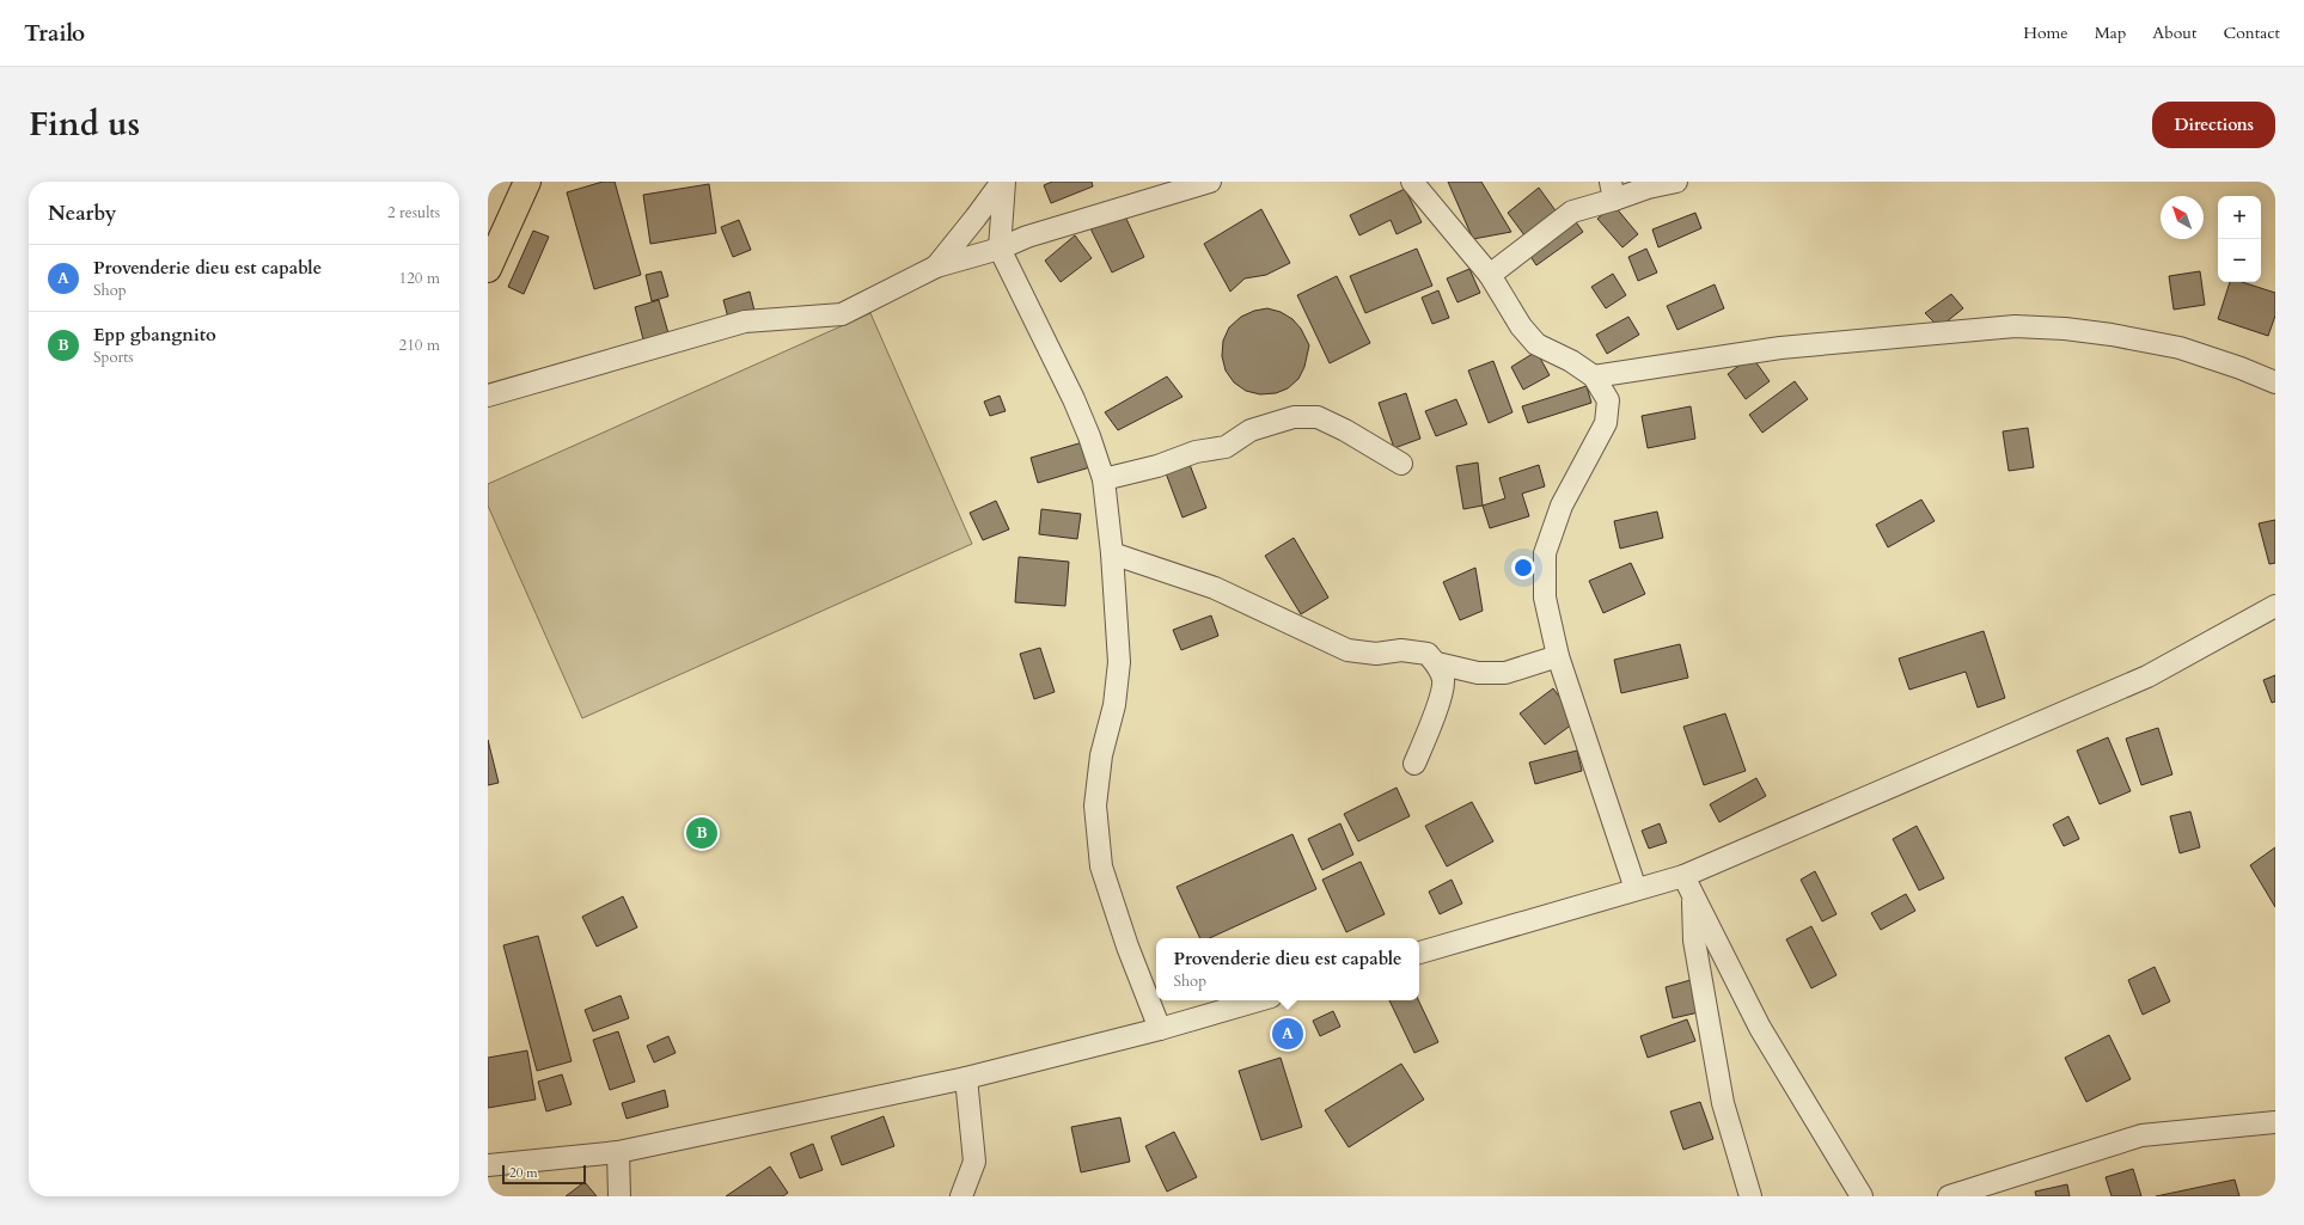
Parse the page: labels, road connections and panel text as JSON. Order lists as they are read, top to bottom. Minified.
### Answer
{"scale_bar":"20 m","north":"top left","page":{"header":"Trailo","nav":["Home","Map","About","Contact"],"title":"Find us","buttons":"Directions","heading":["Nearby","2 results"],"map_buttons":["+","−"],"list":[{"mark":"A","name":"Provenderie dieu est capable","note":"Shop","value":"120 m"},{"mark":"B","name":"Epp gbangnito","note":"Sports","value":"210 m"}],"pins":["B","A"],"popup":["Provenderie dieu est capable","Shop"],"scale":"20 m"}}
